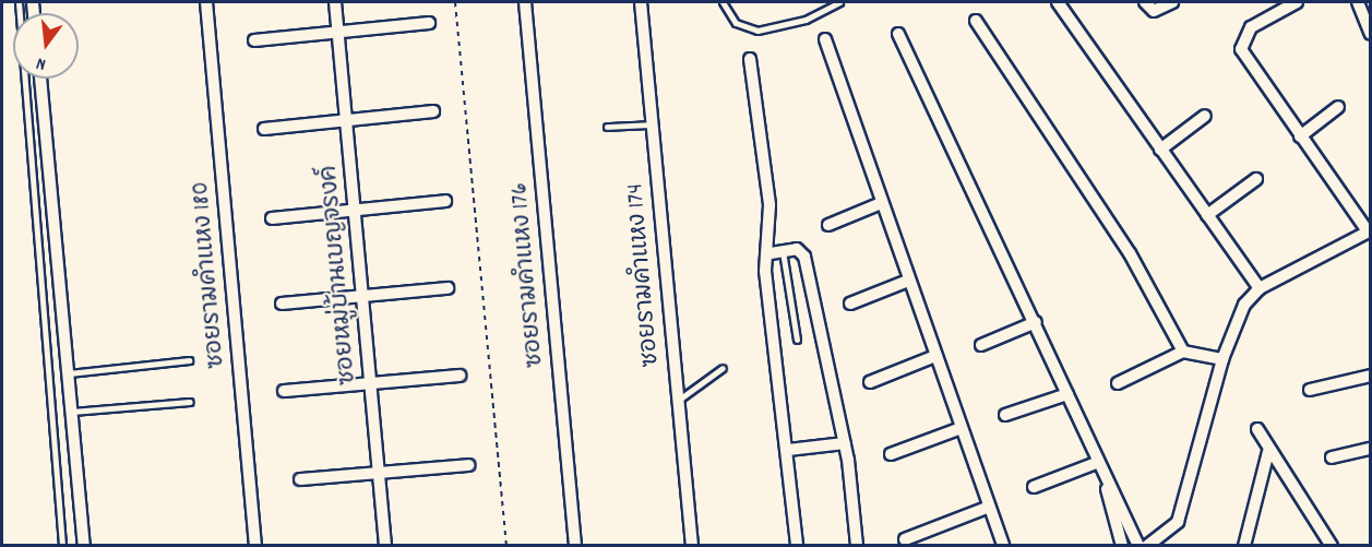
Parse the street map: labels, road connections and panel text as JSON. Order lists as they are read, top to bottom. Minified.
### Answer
{"streets":{"street":["ซอยรามคำแหง 180","ซอยหมู่บ้านเบญจรงค์","ซอยรามคำแหง 176","ซอยรามคำแหง 174"]},"north":"bottom"}
